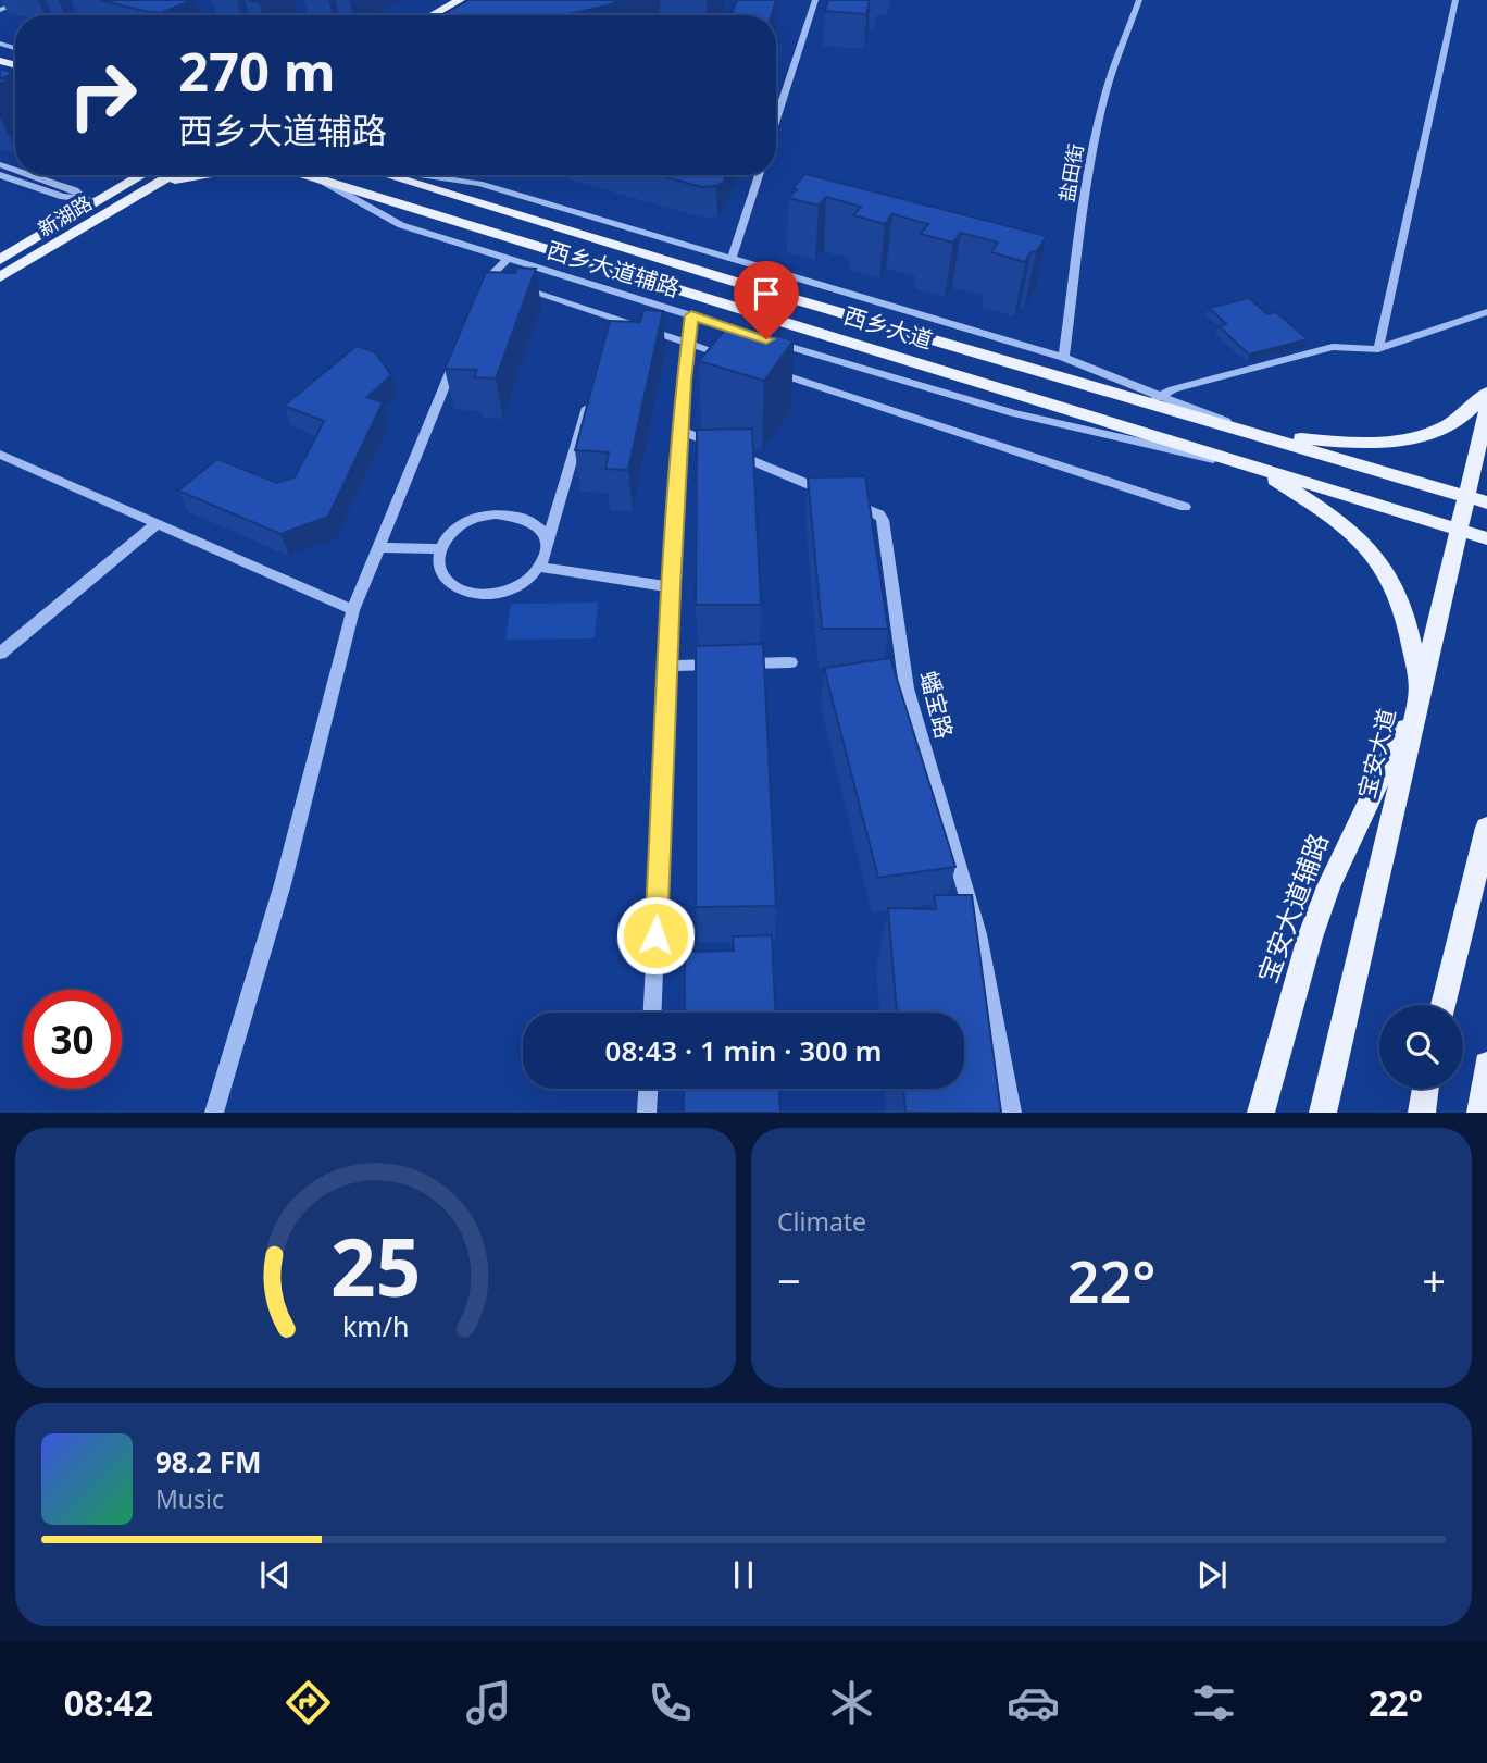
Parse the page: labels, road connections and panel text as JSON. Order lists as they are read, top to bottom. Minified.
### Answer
{"streets":{"main road":["新湖路","西乡大道","宝安大道","宝安大道辅路"],"street":["盐田街","西乡大道辅路","蟠宝路"]},"crossings":[["盐田街","西乡大道辅路"],["西乡大道辅路","西乡大道"],["西乡大道","宝安大道"],["宝安大道","宝安大道辅路"]],"page":{"turn":["270 m","西乡大道辅路"],"limit":"30","trip":"08:43 · 1 min · 300 m","tile":"Climate","heat":["−","22°","+"],"song":["98.2 FM","Music"],"tabs":["08:42","22°"],"gauge":["25","km/h"]}}
